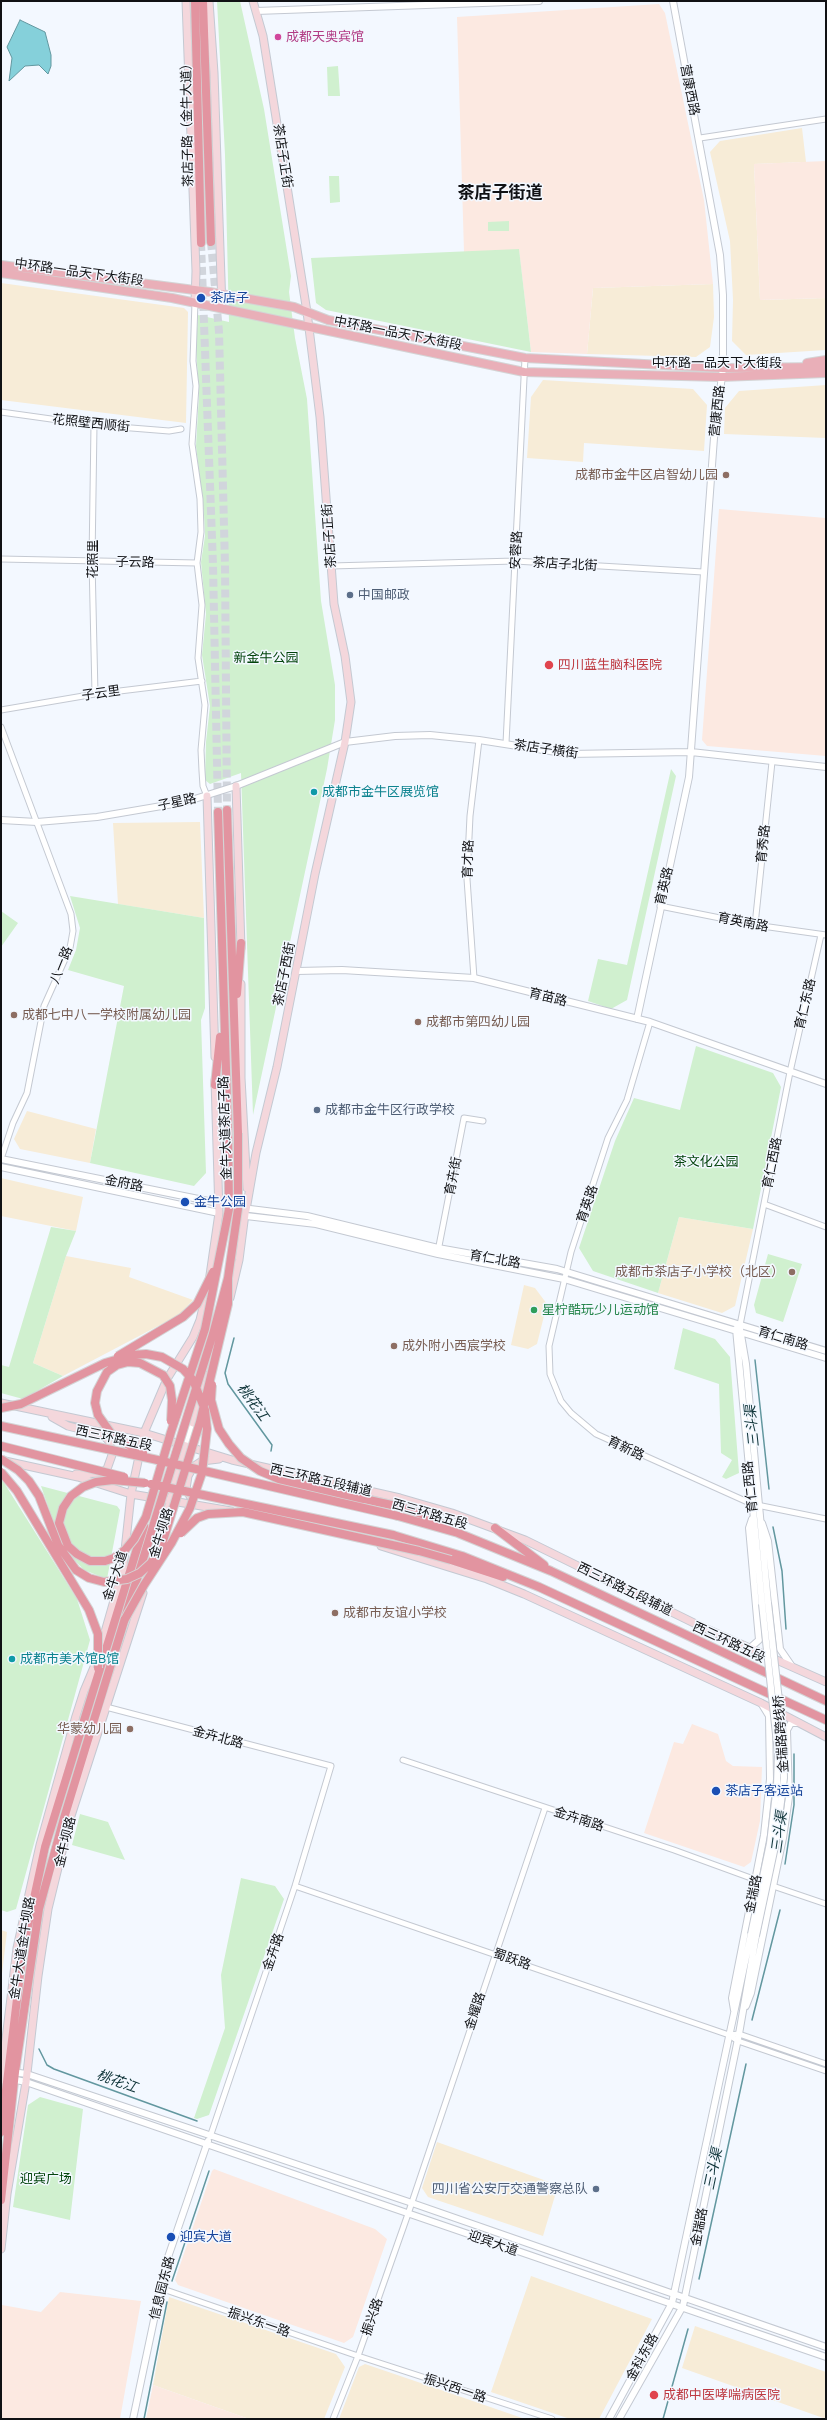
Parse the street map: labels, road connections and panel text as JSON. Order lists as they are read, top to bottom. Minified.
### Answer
{"streets":{"highway":["茶店子路（金牛大道）","金牛大道茶店子路","西三环路五段","金牛大道","金牛大道金牛坝路"],"main road":["茶店子正街","中环路一品天下大街段","茶店子西街","金府路","西三环路五段辅道","金牛坝路"],"street":["营康西路","花照壁西顺街","安蓉路","花照里","子云路","茶店子北街","子云里","茶店子横街","子星路","育秀路","育才路","育英路","育英南路","八一路","育苗路","育仁东路","育仁西路","育卉街","育仁北路","育仁南路","育新路","金瑞路跨线桥","金卉北路","金卉南路","金瑞路","金卉路","蜀跃路","金耀路","迎宾大道","信息园东路","振兴路","振兴东一路","金科东路","振兴西一路"]},"crossings":[["营康西路","中环路一品天下大街段"],["营康西路","茶店子北街"],["营康西路","茶店子横街"],["营康西路","育英路"],["茶店子正街","中环路一品天下大街段"],["茶店子正街","茶店子北街"],["茶店子正街","茶店子横街"],["茶店子正街","子星路"],["茶店子正街","茶店子西街"],["中环路一品天下大街段","安蓉路"],["花照壁西顺街","花照里"],["安蓉路","茶店子北街"],["安蓉路","茶店子横街"],["花照里","子云路"],["花照里","子云里"],["茶店子横街","子星路"],["茶店子横街","育秀路"],["茶店子横街","育才路"],["茶店子横街","育英路"],["茶店子横街","茶店子西街"],["子星路","八一路"],["子星路","茶店子西街"],["子星路","金牛坝路"],["育秀路","育英南路"],["育才路","育苗路"],["育英路","育英南路"],["育英路","育苗路"],["育英路","育仁北路"],["育英路","育新路"],["育英南路","育仁东路"],["八一路","金府路"],["茶店子西街","育苗路"],["茶店子西街","金府路"],["茶店子西街","育仁北路"],["育苗路","育仁东路"],["育苗路","育仁西路"],["育仁东路","育仁西路"],["金牛大道茶店子路","金牛大道"],["育仁西路","育仁北路"],["育仁西路","育仁南路"],["育仁西路","育新路"],["育仁西路","金瑞路跨线桥"],["育卉街","育仁北路"],["金府路","育仁北路"],["金府路","金牛坝路"],["育仁北路","育仁南路"],["育仁北路","育新路"],["西三环路五段辅道","金牛坝路"],["金牛坝路","金卉北路"],["金牛坝路","金牛大道金牛坝路"],["金牛坝路","迎宾大道"],["金牛大道","金牛大道金牛坝路"],["金瑞路跨线桥","金瑞路"],["金卉北路","金卉路"],["金卉南路","金瑞路"],["金卉南路","金耀路"],["金瑞路","蜀跃路"],["金瑞路","迎宾大道"],["金瑞路","金科东路"],["金牛大道金牛坝路","迎宾大道"],["金卉路","蜀跃路"],["金卉路","迎宾大道"],["金卉路","信息园东路"],["蜀跃路","金耀路"],["金耀路","迎宾大道"],["金耀路","振兴路"],["迎宾大道","信息园东路"],["迎宾大道","振兴路"],["迎宾大道","金科东路"],["信息园东路","振兴东一路"],["振兴路","振兴东一路"],["振兴路","振兴西一路"],["振兴东一路","振兴西一路"]],"districts":["茶店子街道"],"water":["桃花江","三斗渠"],"parks":["新金牛公园","茶文化公园","迎宾广场"],"places":["成都天奥宾馆","茶店子","成都市金牛区启智幼儿园","中国邮政","四川蓝生脑科医院","成都市金牛区展览馆","成都七中八一学校附属幼儿园","成都市第四幼儿园","成都市金牛区行政学校","金牛公园","成都市茶店子小学校（北区）","星柠酷玩少儿运动馆","成外附小西宸学校","成都市友谊小学校","成都市美术馆B馆","华蒙幼儿园","茶店子客运站","四川省公安厅交通警察总队","迎宾大道","成都中医哮喘病医院"]}
